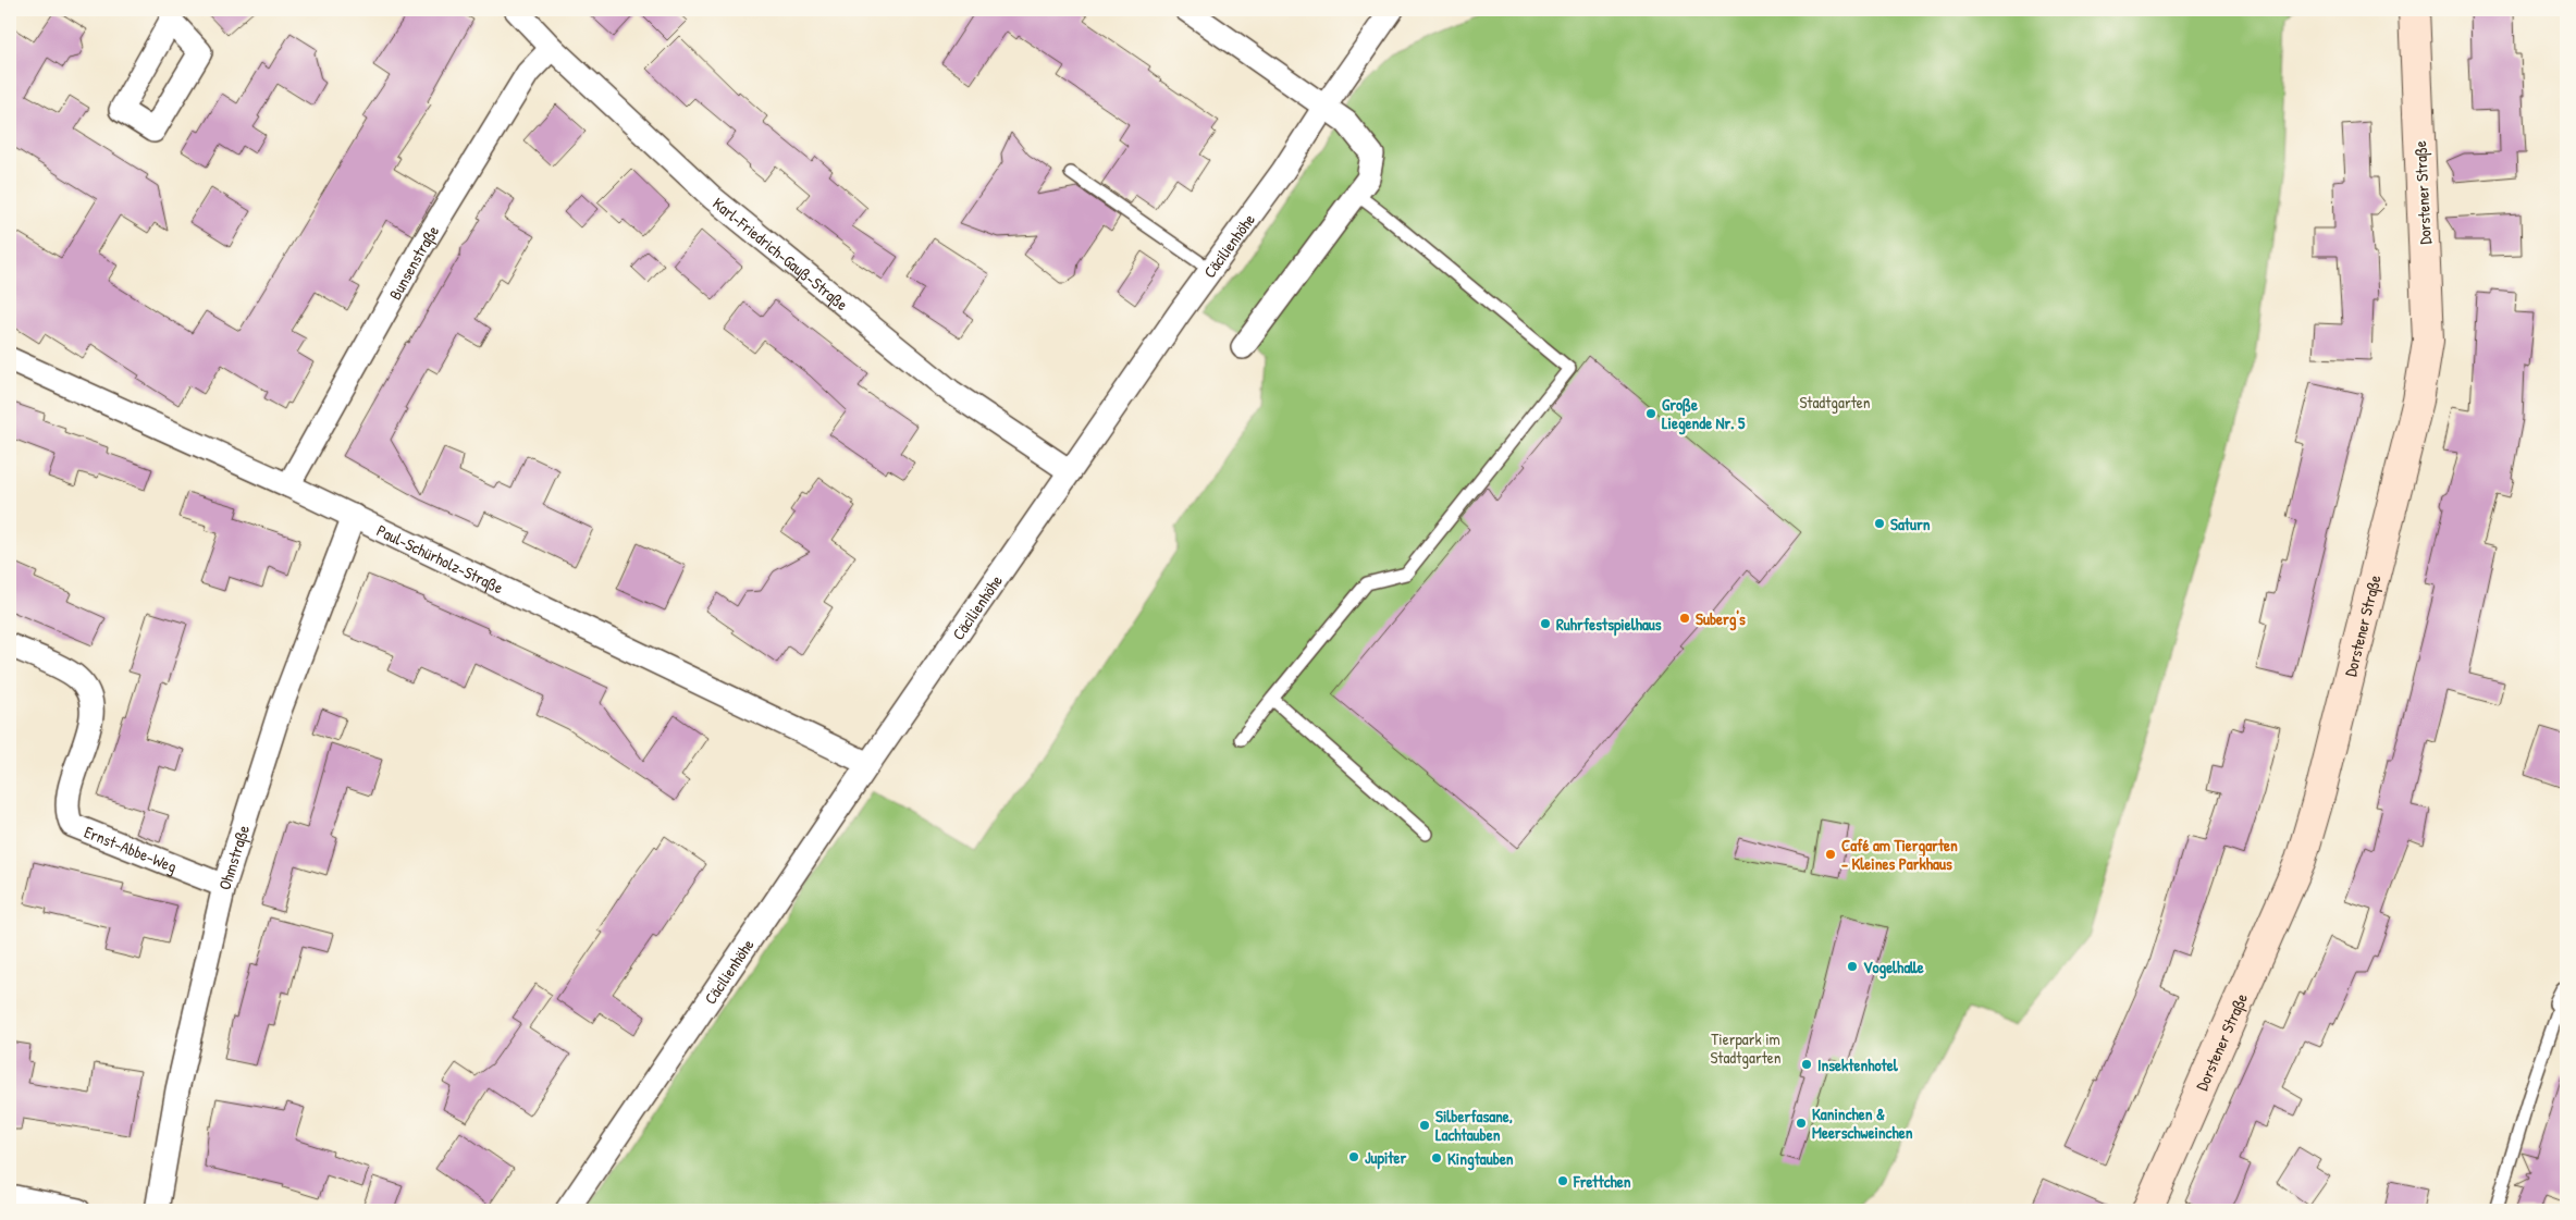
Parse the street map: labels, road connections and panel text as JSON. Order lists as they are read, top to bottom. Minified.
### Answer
{"streets":{"main road":["Dorstener Straße"],"street":["Cäcilienhöhe","Karl-Friedrich-Gauß-Straße","Bunsenstraße","Paul-Schürholz-Straße","Ernst-Abbe-Weg","Ohmstraße"]},"crossings":[["Cäcilienhöhe","Karl-Friedrich-Gauß-Straße"],["Cäcilienhöhe","Paul-Schürholz-Straße"],["Karl-Friedrich-Gauß-Straße","Bunsenstraße"],["Bunsenstraße","Paul-Schürholz-Straße"],["Paul-Schürholz-Straße","Ohmstraße"],["Ernst-Abbe-Weg","Ohmstraße"]],"parks":["Stadtgarten","Tierpark im Stadtgarten"],"places":["Große Liegende Nr. 5","Saturn","Suberg's","Ruhrfestspielhaus","Café am Tiergarten - Kleines Parkhaus","Vogelhalle","Insektenhotel","Kaninchen & Meerschweinchen","Silberfasane, Lachtauben","Jupiter","Kingtauben","Frettchen"]}
